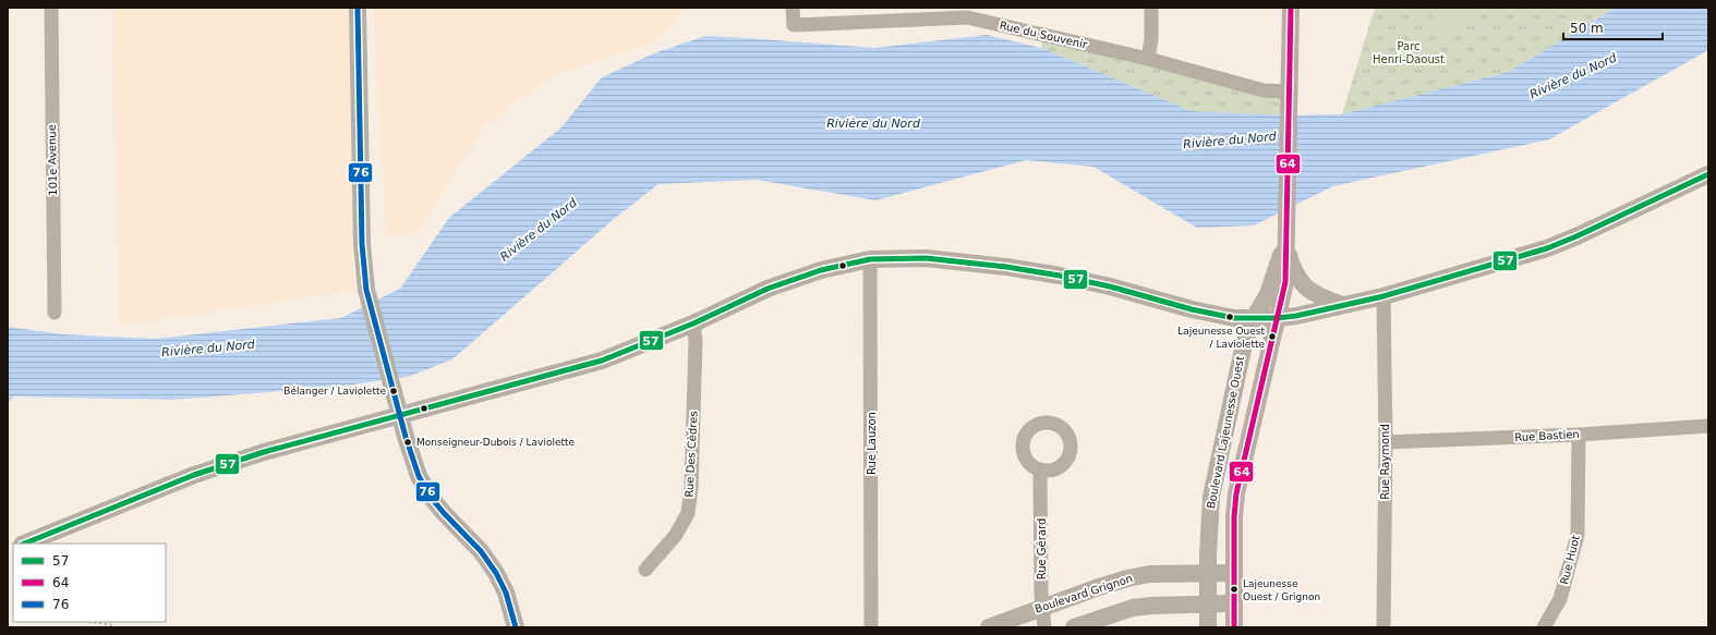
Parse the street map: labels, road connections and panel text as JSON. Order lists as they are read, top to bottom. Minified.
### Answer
{"streets":{"street":["Rue du Souvenir","101e Avenue","Boulevard Lajeunesse Ouest","Rue Bastien","Rue Lauzon","Rue Des Cèdres","Rue Raymond","Rue Gérard","Rue Huot","Boulevard Grignon"]},"crossings":[["Rue du Souvenir","Boulevard Lajeunesse Ouest"],["Boulevard Lajeunesse Ouest","Boulevard Grignon"],["Rue Bastien","Rue Raymond"],["Rue Bastien","Rue Huot"],["Rue Gérard","Boulevard Grignon"]],"water":["Rivière du Nord"],"parks":["Parc Henri-Daoust"],"places":["Lajeunesse Ouest / Laviolette","Bélanger / Laviolette","Monseigneur-Dubois / Laviolette","Lajeunesse Ouest / Grignon"],"lines":["transit line 64","transit line 76","transit line 57"],"legend":["57","64","76"],"scale_bar":"50 m"}
